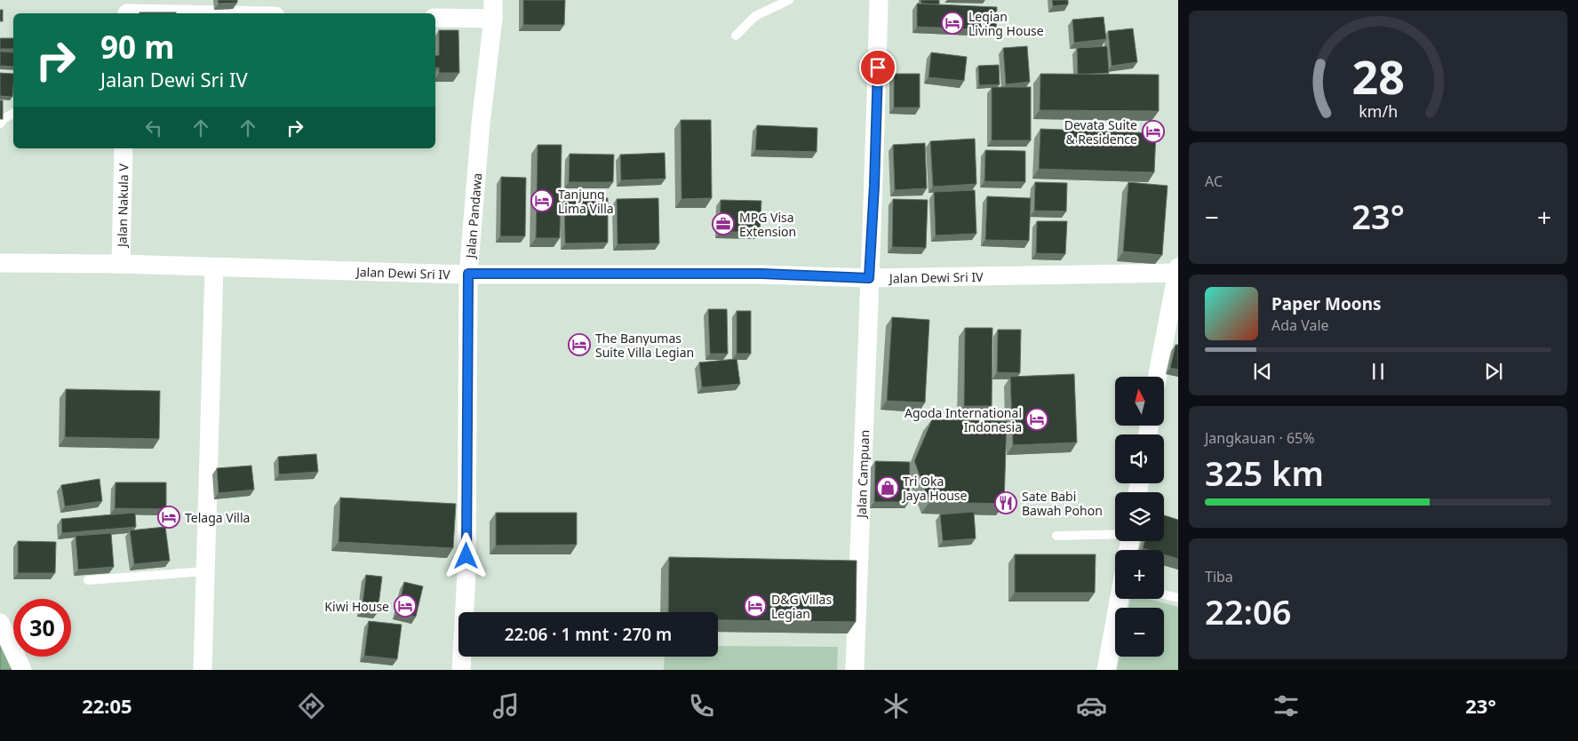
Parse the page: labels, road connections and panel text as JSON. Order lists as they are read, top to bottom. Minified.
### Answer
{"streets":{"street":["Jalan Nakula V","Jalan Pandawa","Jalan Dewi Sri IV","Jalan Campuan"]},"crossings":[["Jalan Nakula V","Jalan Dewi Sri IV"],["Jalan Pandawa","Jalan Dewi Sri IV"],["Jalan Dewi Sri IV","Jalan Campuan"]],"places":{"hotel":["Legian Living House","Devata Suite & Residence","Tanjung Lima Villa","The Banyumas Suite Villa Legian","Agoda International Indonesia","Telaga Villa","Kiwi House","D&G Villas Legian"],"office":["MPG Visa Extension"],"shop":["Tri Oka Jaya House"],"restaurant":["Sate Babi Bawah Pohon"]},"north":"top","page":{"turn":["90 m","Jalan Dewi Sri IV"],"tile":["AC",["Jangkauan · 65%","325 km"],["Tiba","22:06"]],"heat":["−","23°","+"],"song":["Paper Moons","Ada Vale"],"map_buttons":["+","−"],"limit":"30","trip":"22:06 · 1 mnt · 270 m","tabs":["22:05","23°"],"gauge":["28","km/h"]}}
